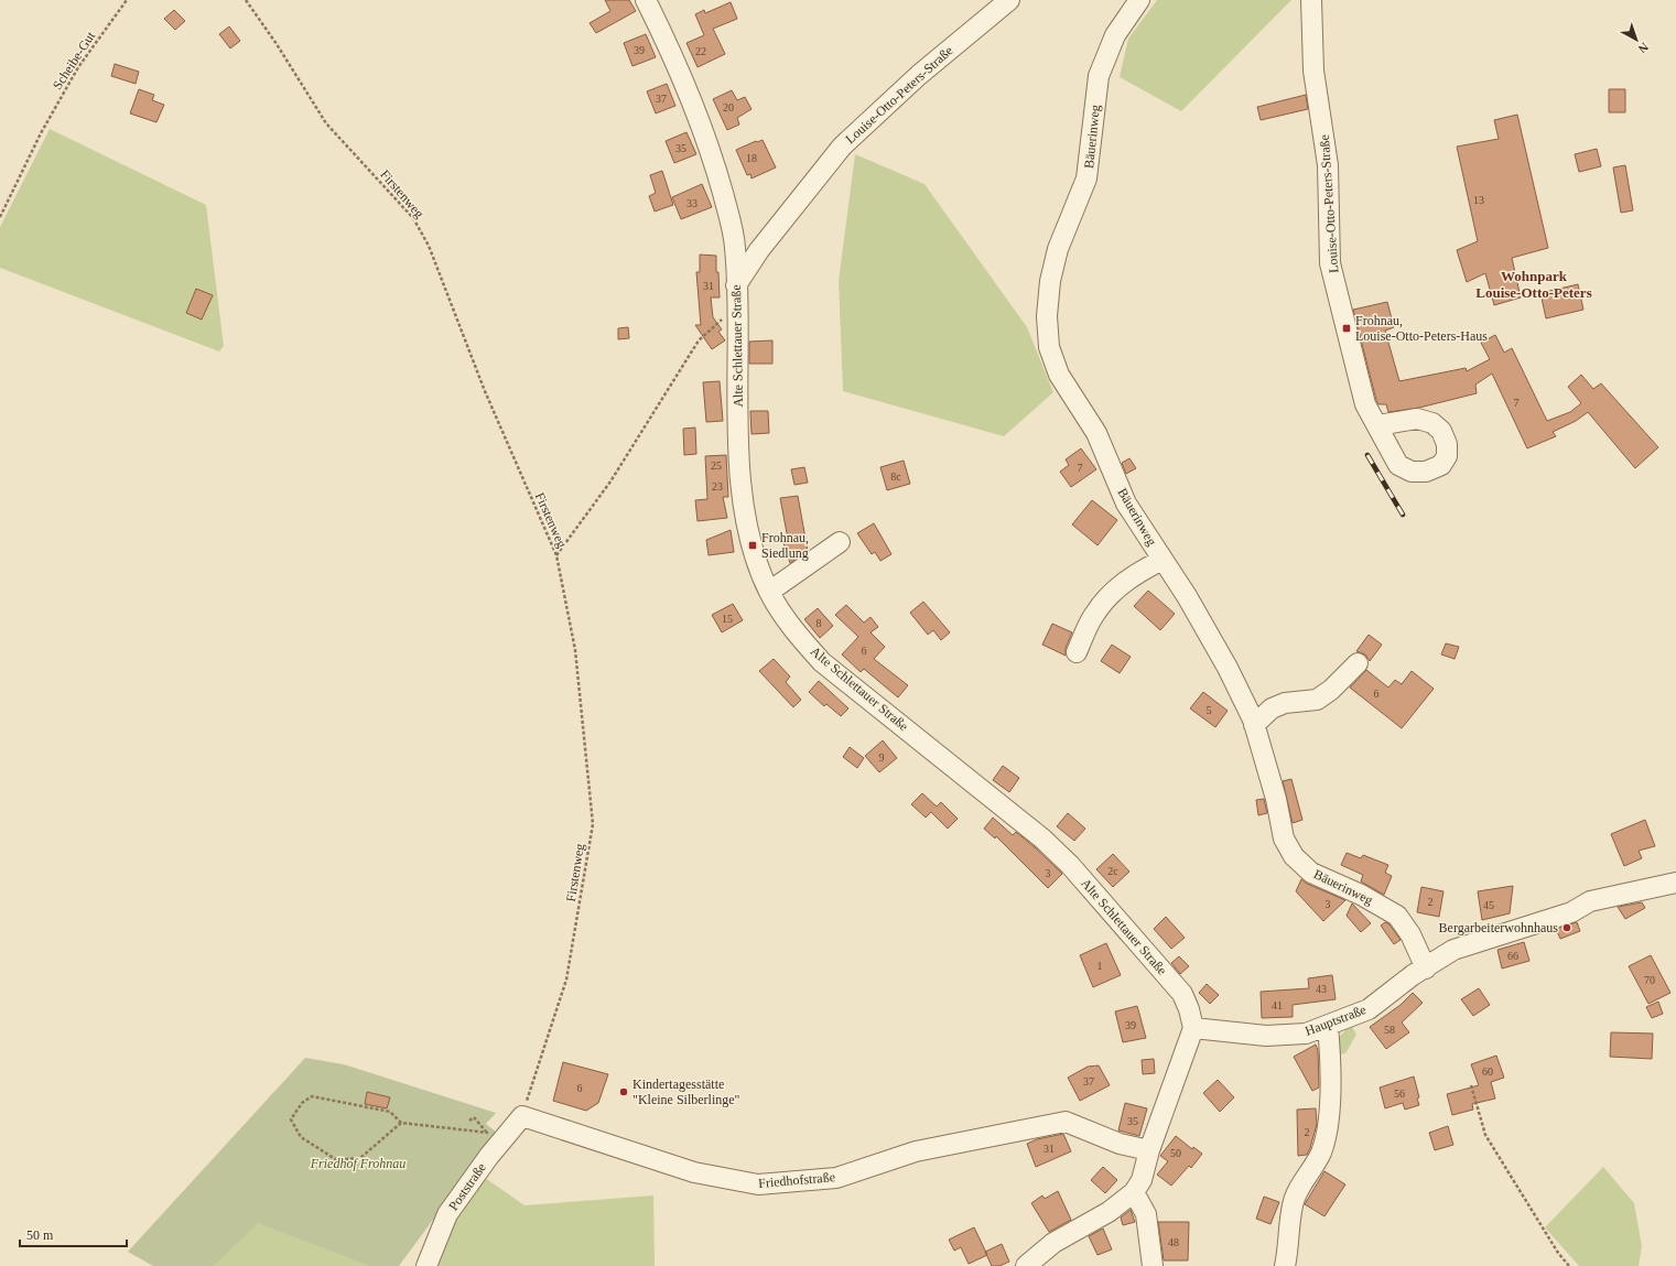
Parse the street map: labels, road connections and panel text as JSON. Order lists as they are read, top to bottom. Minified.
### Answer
{"streets":{"street":["Louise-Otto-Peters-Straße","Bäuerinweg","Alte Schlettauer Straße","Hauptstraße","Friedhofstraße","Poststraße"],"path":["Scheibe-Gut","Firstenweg"]},"crossings":[["Louise-Otto-Peters-Straße","Alte Schlettauer Straße"],["Bäuerinweg","Hauptstraße"],["Firstenweg","Friedhofstraße"],["Firstenweg","Poststraße"],["Alte Schlettauer Straße","Hauptstraße"],["Friedhofstraße","Poststraße"]],"districts":["Wohnpark Louise-Otto-Peters"],"parks":["Friedhof Frohnau"],"places":{"transit":["Frohnau, Louise-Otto-Peters-Haus","Frohnau, Siedlung"],"other":["Bergarbeiterwohnhaus","Kindertagesstätte \"Kleine Silberlinge\""]},"house_numbers":["39","22","37","20","35","18","13","33","31","7","25","7","8c","23","15","8","6","6","5","9","2c","3","2","3","45","66","1","70","43","41","39","58","60","37","6","56","35","2","31","50","48"],"scale_bar":"50 m","north":"bottom right"}
